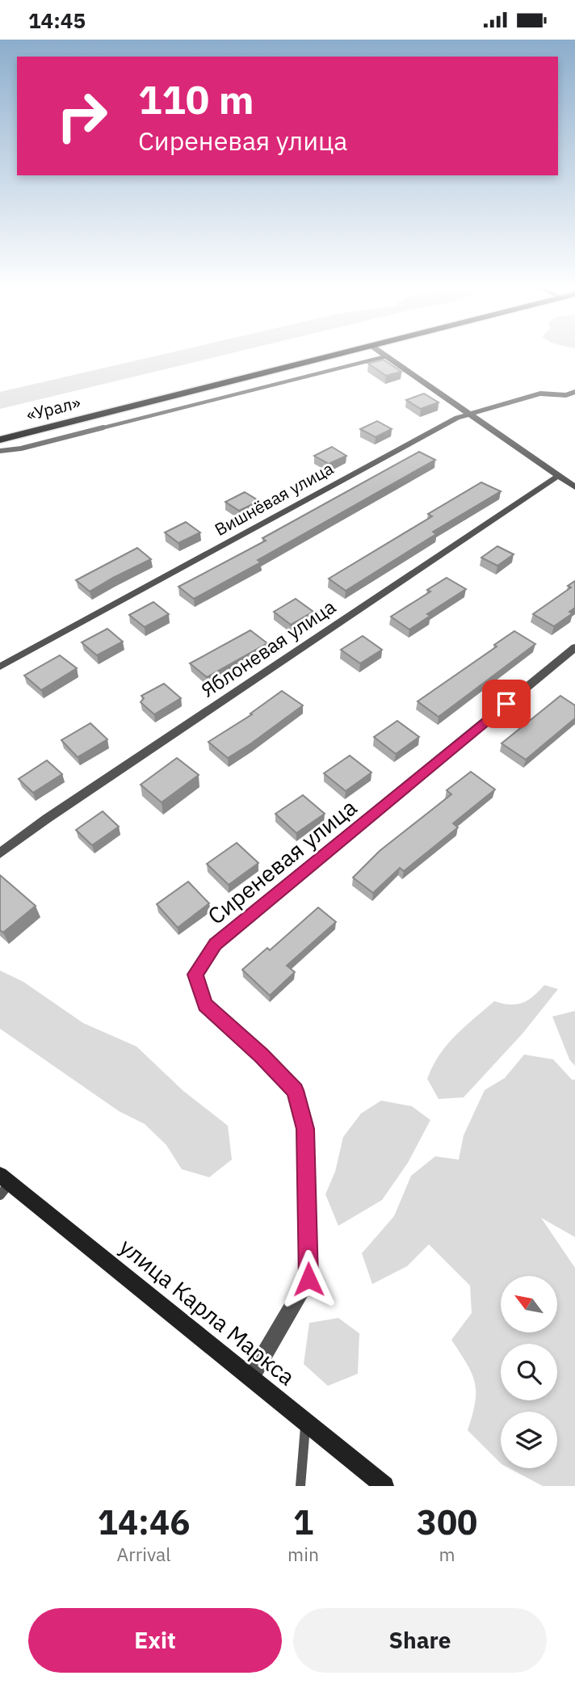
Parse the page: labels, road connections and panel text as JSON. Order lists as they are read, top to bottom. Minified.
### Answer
{"streets":{"highway":["«Урал»"],"street":["Вишнёвая улица","Яблоневая улица","Сиреневая улица","улица Карла Маркса"]},"crossings":[["Сиреневая улица","улица Карла Маркса"]],"north":"top left","page":{"status":"14:45","turn":["110 m","Сиреневая улица"],"eta":["14:46","Arrival","1","min","300","m"],"buttons":["Exit","Share"]}}
